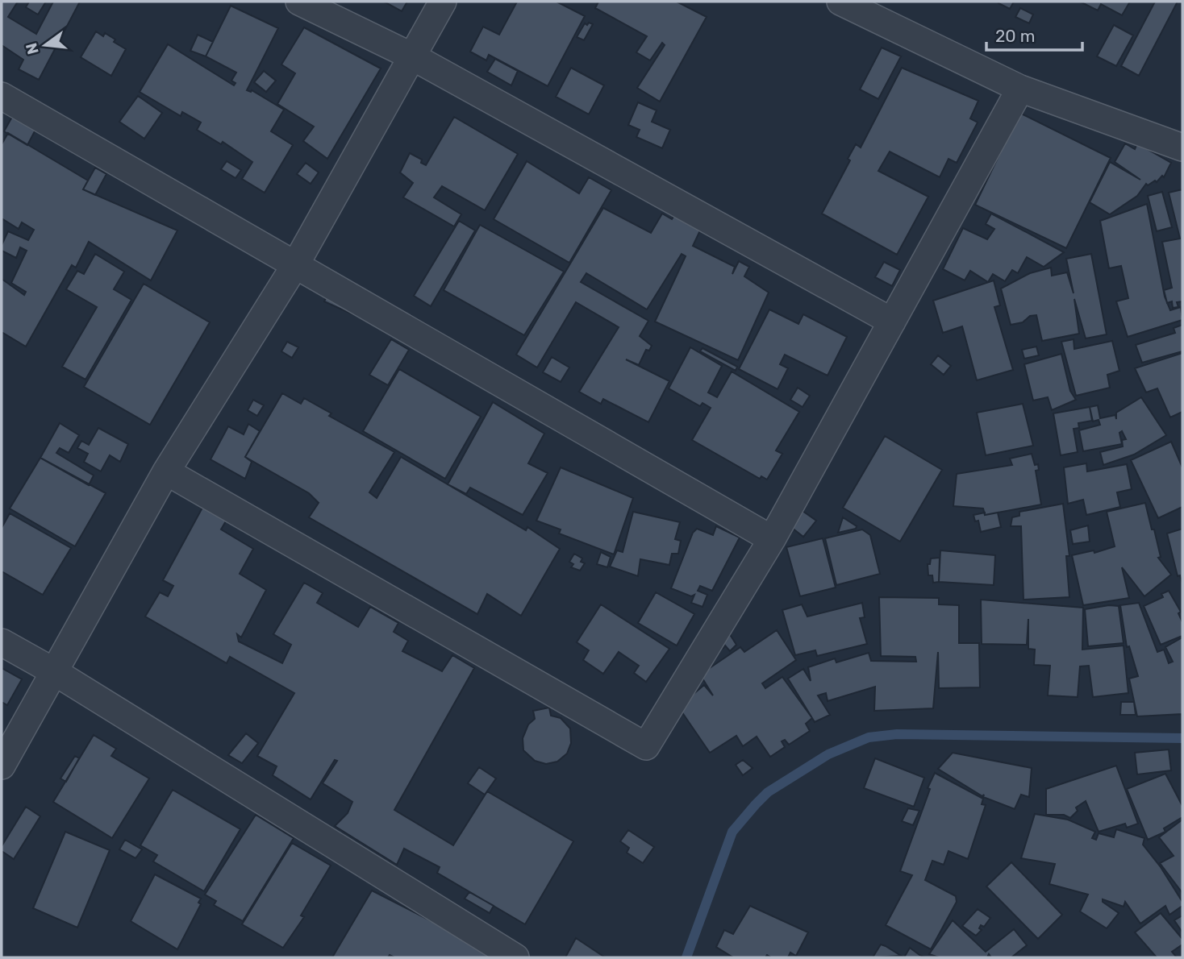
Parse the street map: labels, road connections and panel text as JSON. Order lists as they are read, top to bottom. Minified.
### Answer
{"scale_bar":"20 m","north":"left"}
